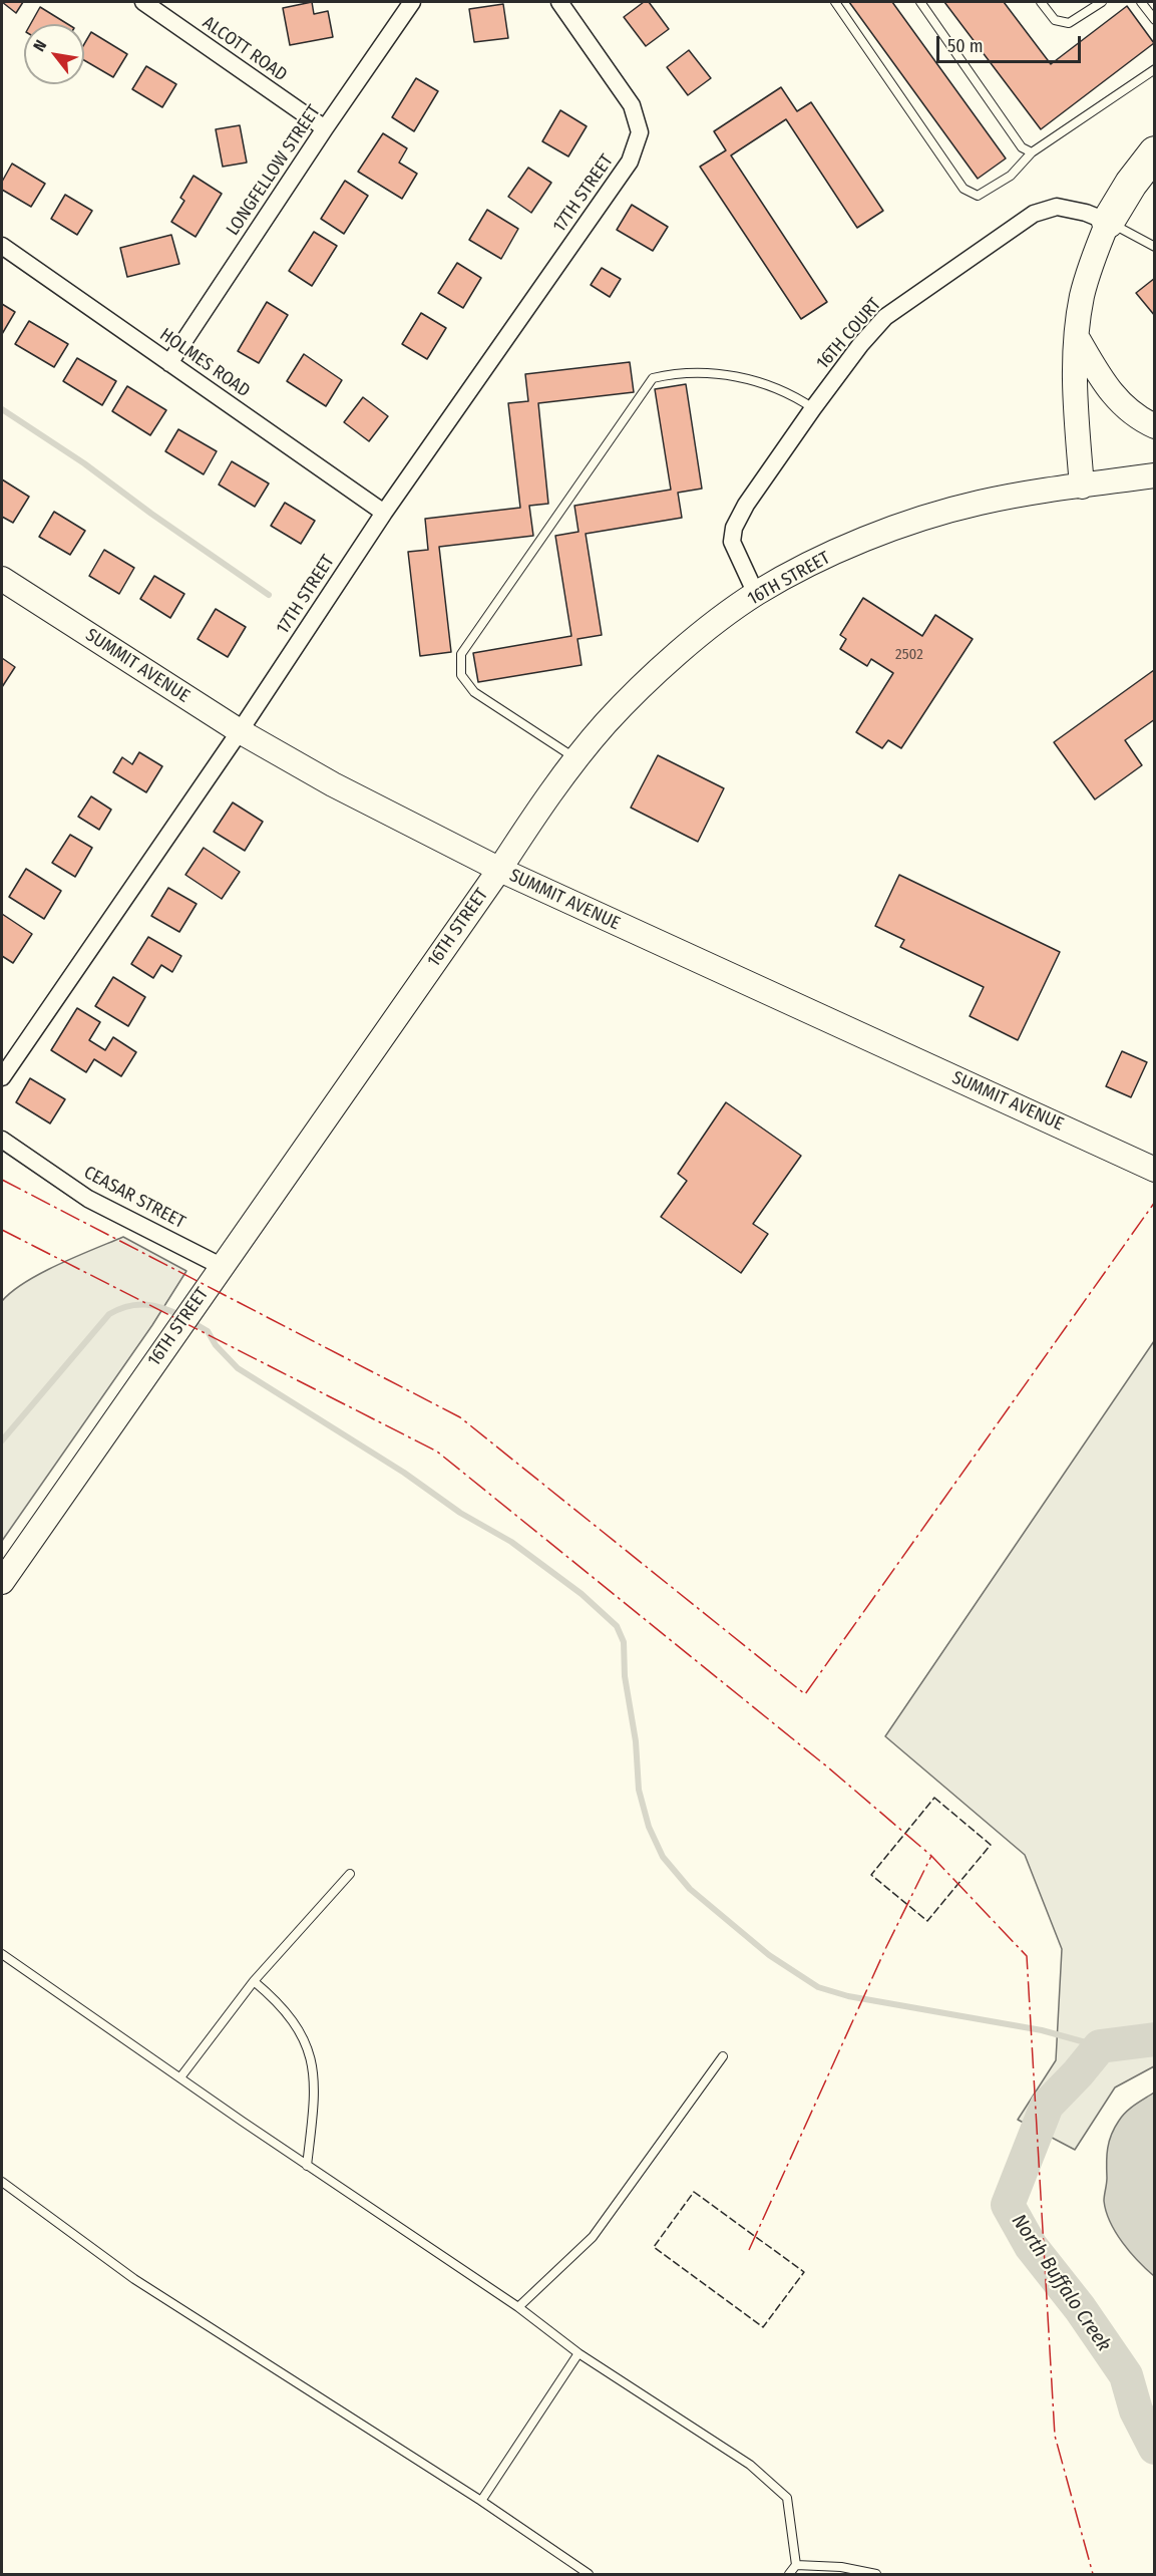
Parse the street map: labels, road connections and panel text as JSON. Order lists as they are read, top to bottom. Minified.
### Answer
{"streets":{"main road":["16TH STREET","SUMMIT AVENUE"],"street":["ALCOTT ROAD","LONGFELLOW STREET","17TH STREET","16TH COURT","HOLMES ROAD","CEASAR STREET"]},"crossings":[["ALCOTT ROAD","LONGFELLOW STREET"],["LONGFELLOW STREET","HOLMES ROAD"],["17TH STREET","HOLMES ROAD"],["17TH STREET","SUMMIT AVENUE"],["16TH COURT","16TH STREET"],["16TH STREET","SUMMIT AVENUE"],["16TH STREET","CEASAR STREET"]],"water":["North Buffalo Creek"],"house_numbers":["2502"],"scale_bar":"50 m","north":"top left"}
